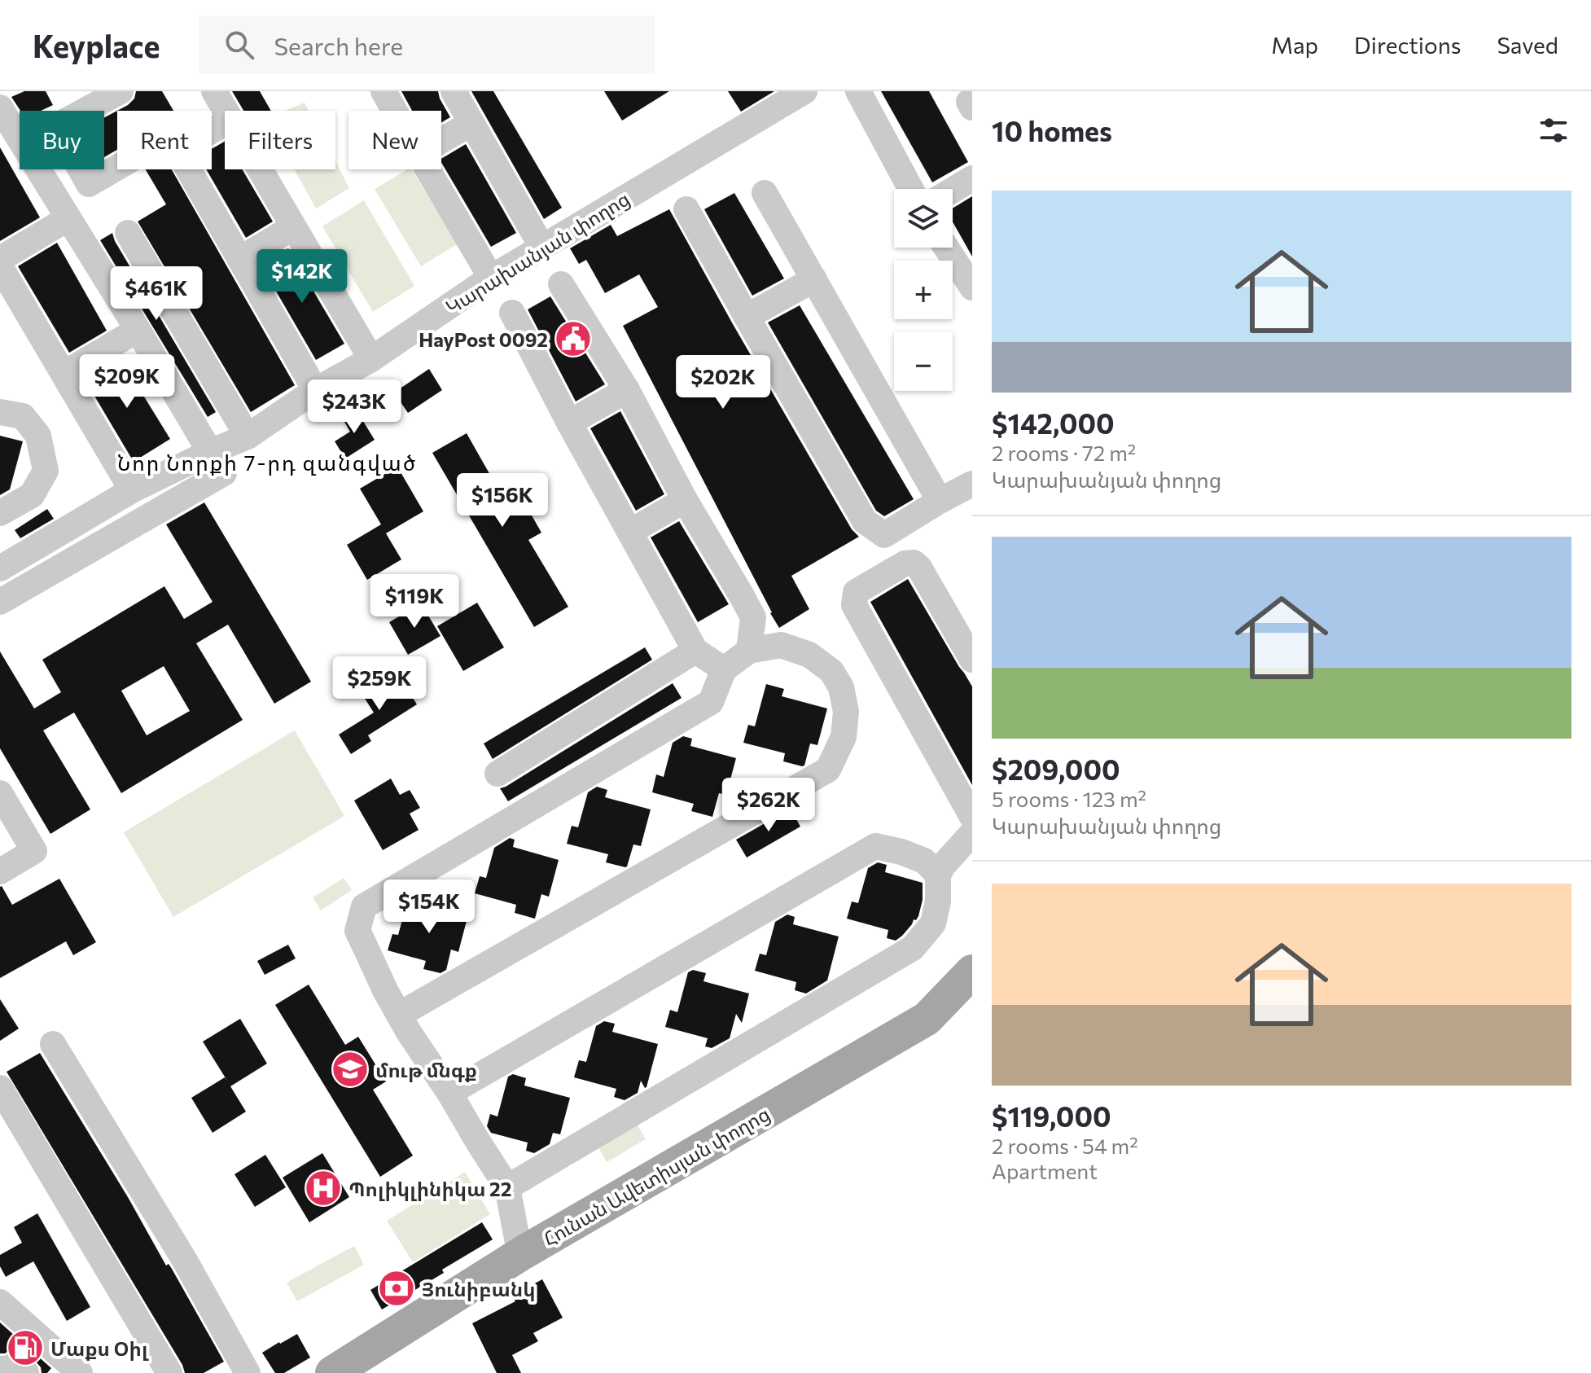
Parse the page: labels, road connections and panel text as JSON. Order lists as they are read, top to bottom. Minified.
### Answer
{"streets":{"main road":["Հունան Ավետիսյան փողոց"],"street":["Կարախանյան փողոց"]},"districts":["Նոր Նորքի 7-րդ զանգված"],"places":{"public building":["HayPost 0092"],"school or university":["մութ մնգք"],"hospital":["Պոլիկլինիկա 22"],"bank":["Յունիբանկ"],"fuel station":["Մաքս Օիլ"]},"page":{"header":"Keyplace","search":"Search here","nav":["Map","Directions","Saved"],"heading":"10 homes","chip":["Buy","Rent","Filters","New"],"list":[{"name":"$142,000","note":"2 rooms · 72 m² · Կարախանյան փողոց"},{"name":"$209,000","note":"5 rooms · 123 m² · Կարախանյան փողոց"},{"name":"$119,000","note":"2 rooms · 54 m² · Apartment"}],"map_buttons":["+","−"],"price":["$142K","$461K","$209K","$202K","$243K","$156K","$119K","$259K","$262K","$154K"]}}
